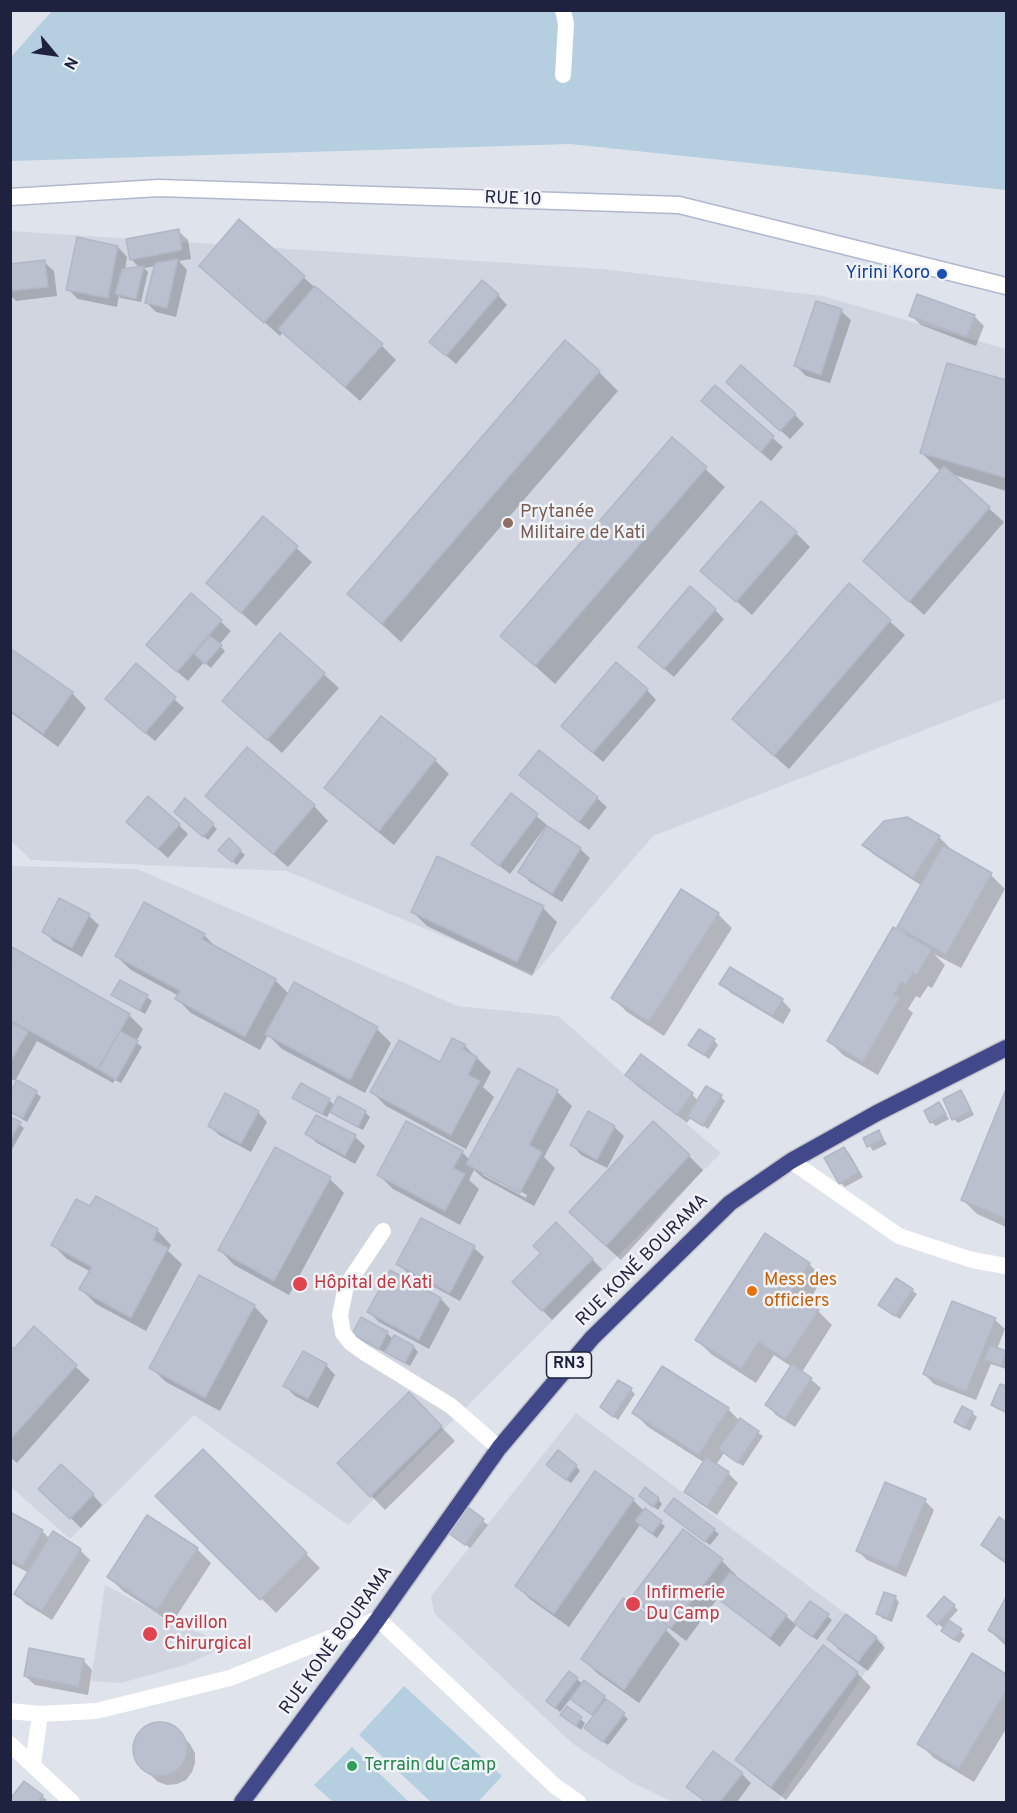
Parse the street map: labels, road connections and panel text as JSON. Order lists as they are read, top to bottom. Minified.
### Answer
{"streets":{"highway":["RUE KONÉ BOURAMA","RN3"],"street":["RUE 10"]},"places":["Yirini Koro","Prytanée Militaire de Kati","Hôpital de Kati","Mess des officiers","Infirmerie Du Camp","Pavillon Chirurgical","Terrain du Camp"],"north":"bottom right"}
